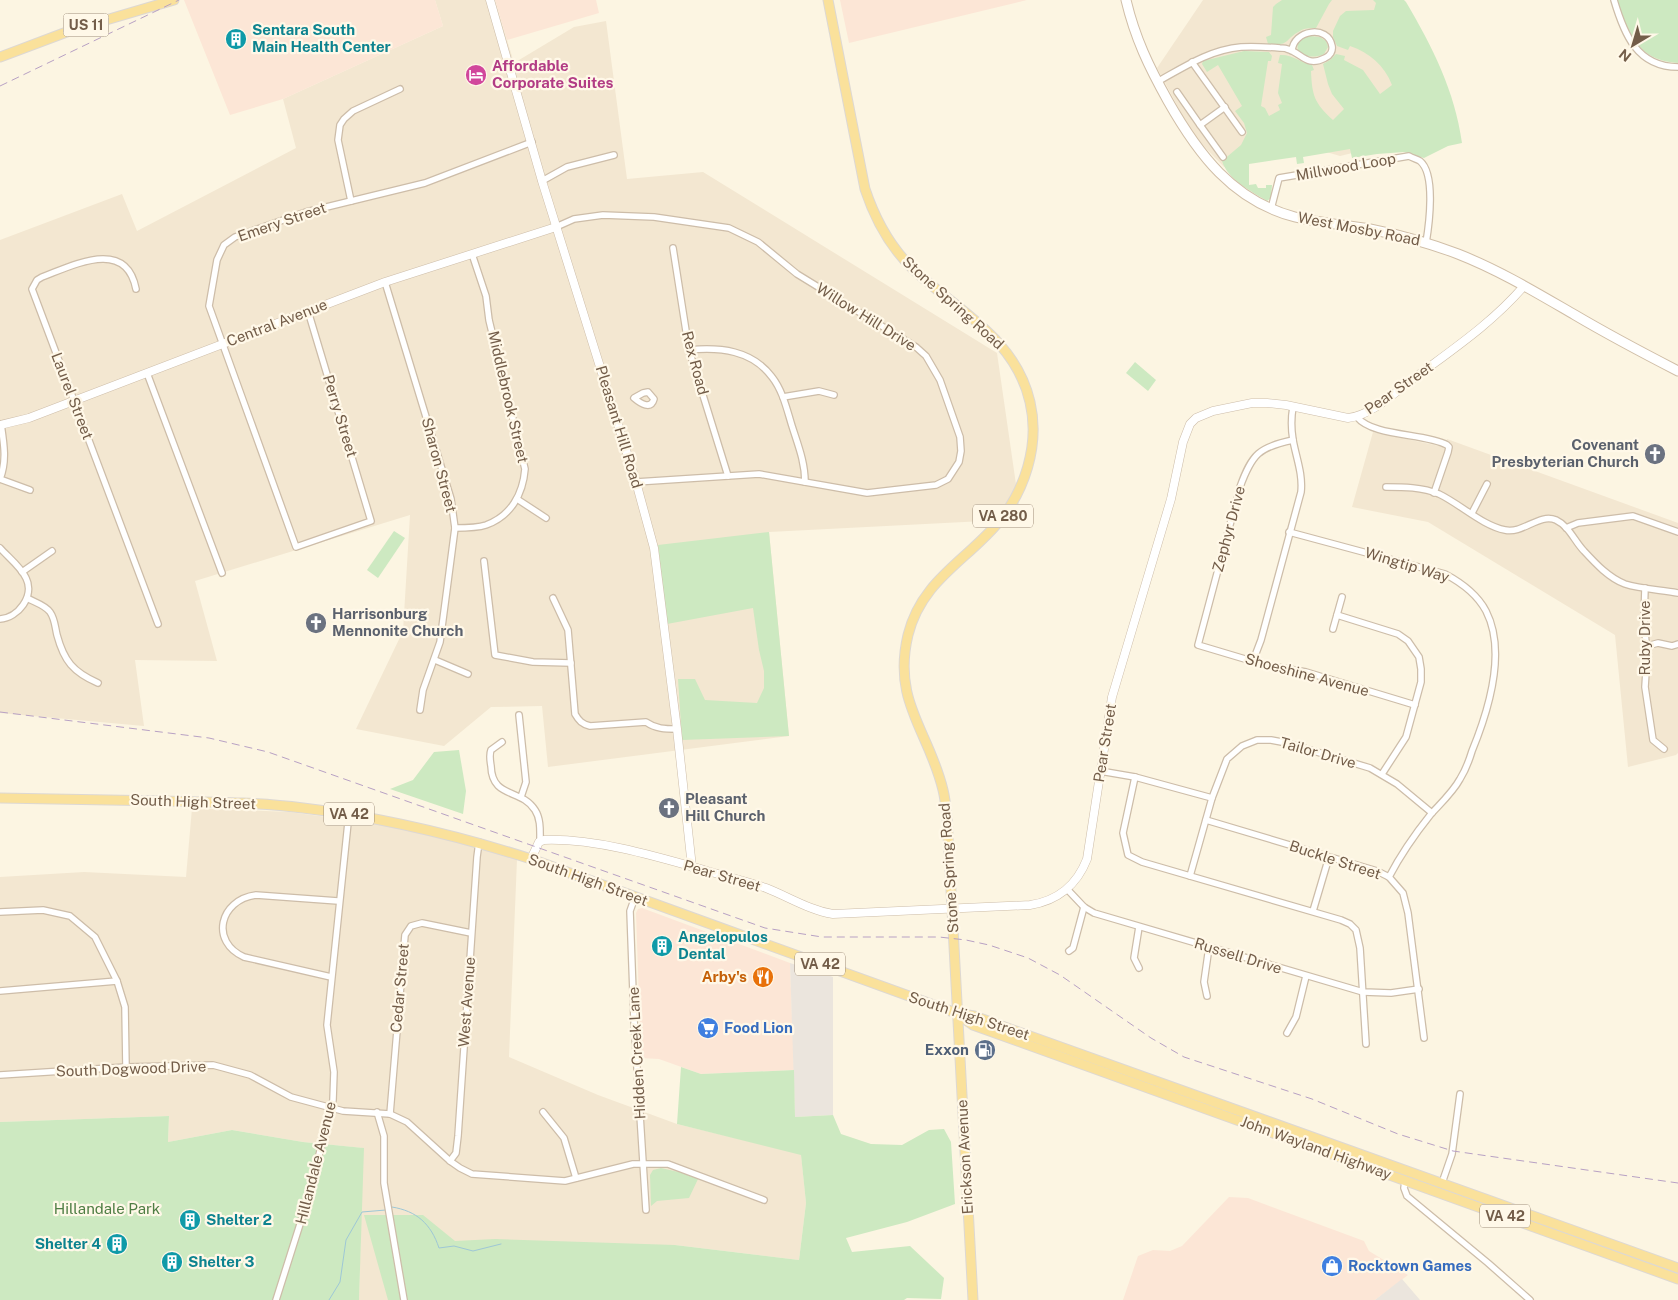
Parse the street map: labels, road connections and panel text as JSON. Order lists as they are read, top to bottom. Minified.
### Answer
{"streets":{"main road":["US 11","West Mosby Road","Stone Spring Road","VA 280","South High Street","VA 42","John Wayland Highway","Erickson Avenue"],"street":["Millwood Loop","Emery Street","Willow Hill Drive","Central Avenue","Rex Road","Pear Street","Laurel Street","Middlebrook Street","Perry Street","Pleasant Hill Road","Sharon Street","Zephyr Drive","Wingtip Way","Ruby Drive","Shoeshine Avenue","Tailor Drive","Buckle Street","Russell Drive","Cedar Street","West Avenue","Hidden Creek Lane","South Dogwood Drive","Hillandale Avenue"]},"crossings":[["Millwood Loop","West Mosby Road"],["Emery Street","Central Avenue"],["Emery Street","Perry Street"],["Emery Street","Pleasant Hill Road"],["West Mosby Road","Pear Street"],["Stone Spring Road","Pear Street"],["Stone Spring Road","South High Street"],["Stone Spring Road","John Wayland Highway"],["Stone Spring Road","Erickson Avenue"],["Willow Hill Drive","Central Avenue"],["Willow Hill Drive","Rex Road"],["Willow Hill Drive","Pleasant Hill Road"],["Central Avenue","Laurel Street"],["Central Avenue","Middlebrook Street"],["Central Avenue","Perry Street"],["Central Avenue","Pleasant Hill Road"],["Central Avenue","Sharon Street"],["Pear Street","Pleasant Hill Road"],["Pear Street","Russell Drive"],["Middlebrook Street","Sharon Street"],["Zephyr Drive","Shoeshine Avenue"],["Wingtip Way","Tailor Drive"],["Wingtip Way","Buckle Street"],["Tailor Drive","Buckle Street"],["South High Street","West Avenue"],["South High Street","Hidden Creek Lane"],["South High Street","John Wayland Highway"],["South High Street","Erickson Avenue"],["South High Street","Hillandale Avenue"],["Buckle Street","Russell Drive"],["Cedar Street","West Avenue"],["Cedar Street","South Dogwood Drive"],["West Avenue","South Dogwood Drive"],["Hidden Creek Lane","South Dogwood Drive"],["South Dogwood Drive","Hillandale Avenue"],["John Wayland Highway","Erickson Avenue"]],"parks":["Hillandale Park"],"places":{"building":["Sentara South Main Health Center","Angelopulos Dental","Shelter 2","Shelter 4","Shelter 3"],"hotel":["Affordable Corporate Suites"],"church":["Covenant Presbyterian Church","Harrisonburg Mennonite Church","Pleasant Hill Church"],"restaurant":["Arby's"],"supermarket":["Food Lion"],"fuel station":["Exxon"],"shop":["Rocktown Games"]},"north":"bottom left"}
